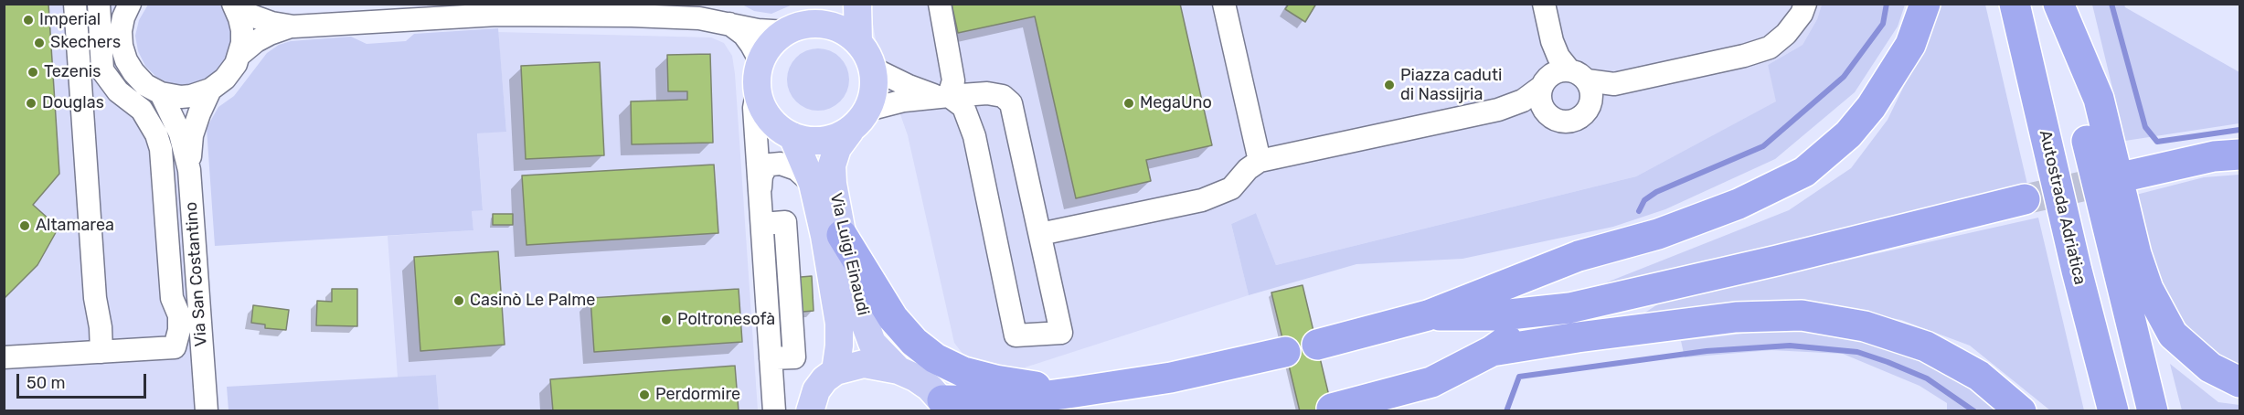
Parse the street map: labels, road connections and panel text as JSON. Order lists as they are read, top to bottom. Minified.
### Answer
{"streets":{"highway":["Autostrada Adriatica"],"main road":["Via Luigi Einaudi"],"street":["Via San Costantino"]},"places":["Imperial","Skechers","Tezenis","Piazza caduti di Nassijria","Douglas","MegaUno","Altamarea","Casinò Le Palme","Poltronesofà","Perdormire"],"scale_bar":"50 m"}
